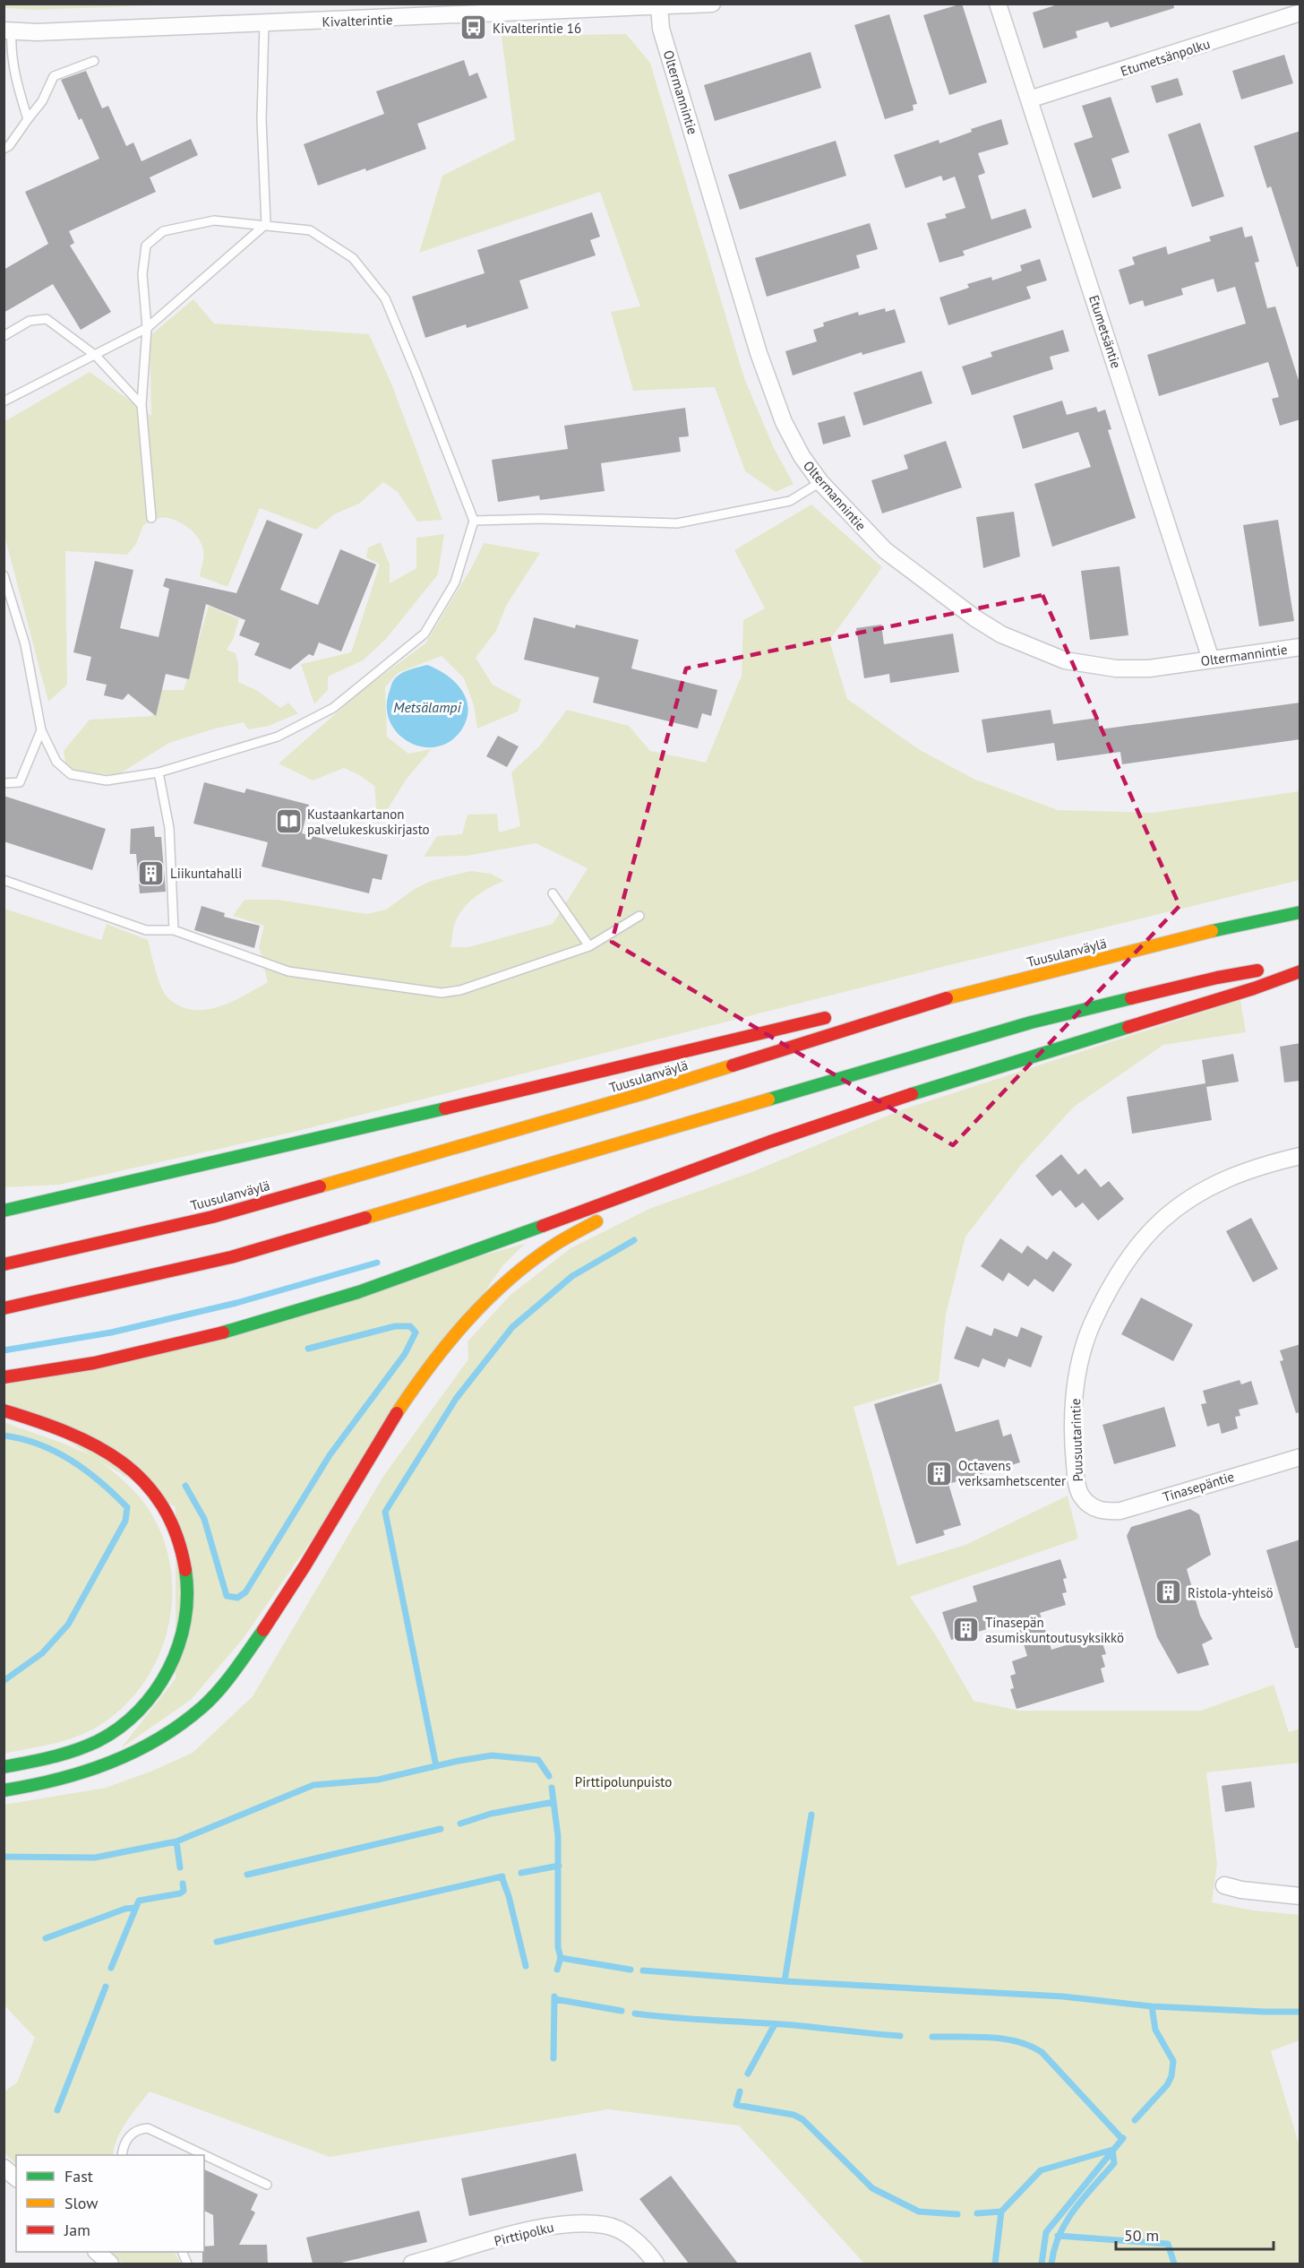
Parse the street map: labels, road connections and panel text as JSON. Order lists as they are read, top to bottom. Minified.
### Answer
{"streets":{"highway":["Tuusulanväylä"],"street":["Kivalterintie","Etumetsänpolku","Oltermannintie","Etumetsäntie","Puusuutarintie","Tinasepäntie","Pirttipolku"]},"crossings":[["Kivalterintie","Oltermannintie"],["Etumetsänpolku","Etumetsäntie"],["Oltermannintie","Etumetsäntie"],["Puusuutarintie","Tinasepäntie"]],"water":["Metsälampi"],"parks":["Pirttipolunpuisto"],"places":{"bus stop":["Kivalterintie 16"],"library":["Kustaankartanon palvelukeskuskirjasto"],"building":["Liikuntahalli","Octavens verksamhetscenter","Ristola-yhteisö","Tinasepän asumiskuntoutusyksikkö"]},"legend":["Fast","Slow","Jam"],"scale_bar":"50 m"}
